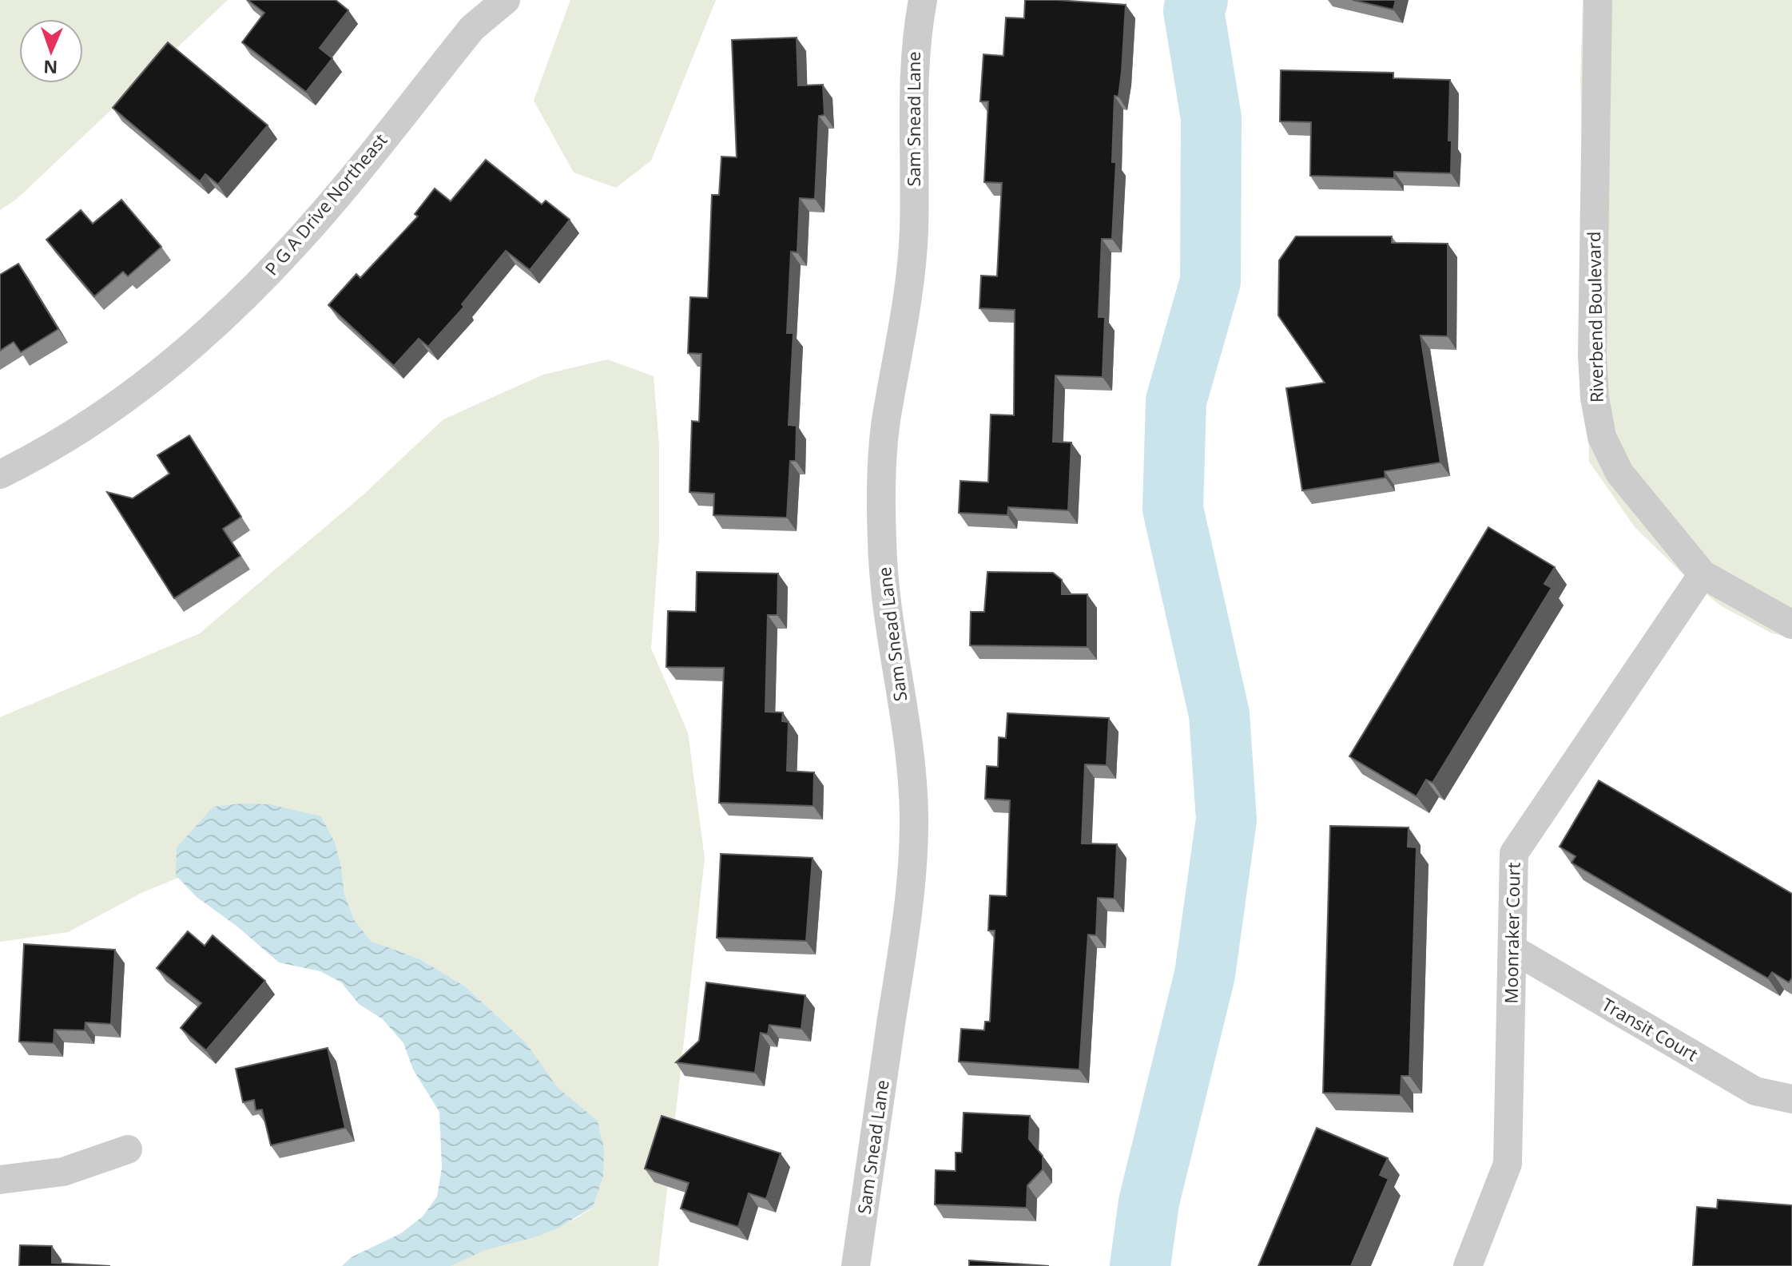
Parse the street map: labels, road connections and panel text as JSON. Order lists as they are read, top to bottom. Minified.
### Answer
{"streets":{"street":["Sam Snead Lane","P G A Drive Northeast","Riverbend Boulevard","Moonraker Court","Transit Court"]},"crossings":[["Riverbend Boulevard","Moonraker Court"],["Moonraker Court","Transit Court"]],"north":"bottom"}
